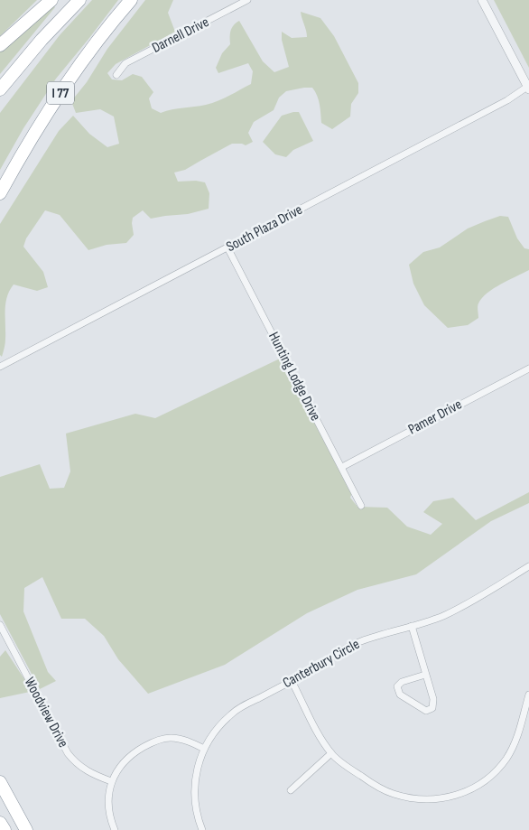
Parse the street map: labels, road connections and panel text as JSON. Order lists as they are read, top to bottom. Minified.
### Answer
{"streets":{"highway":["I 77"],"street":["Darnell Drive","South Plaza Drive","Hunting Lodge Drive","Pamer Drive","Canterbury Circle","Woodview Drive"]},"crossings":[["South Plaza Drive","Hunting Lodge Drive"],["Hunting Lodge Drive","Pamer Drive"]]}
